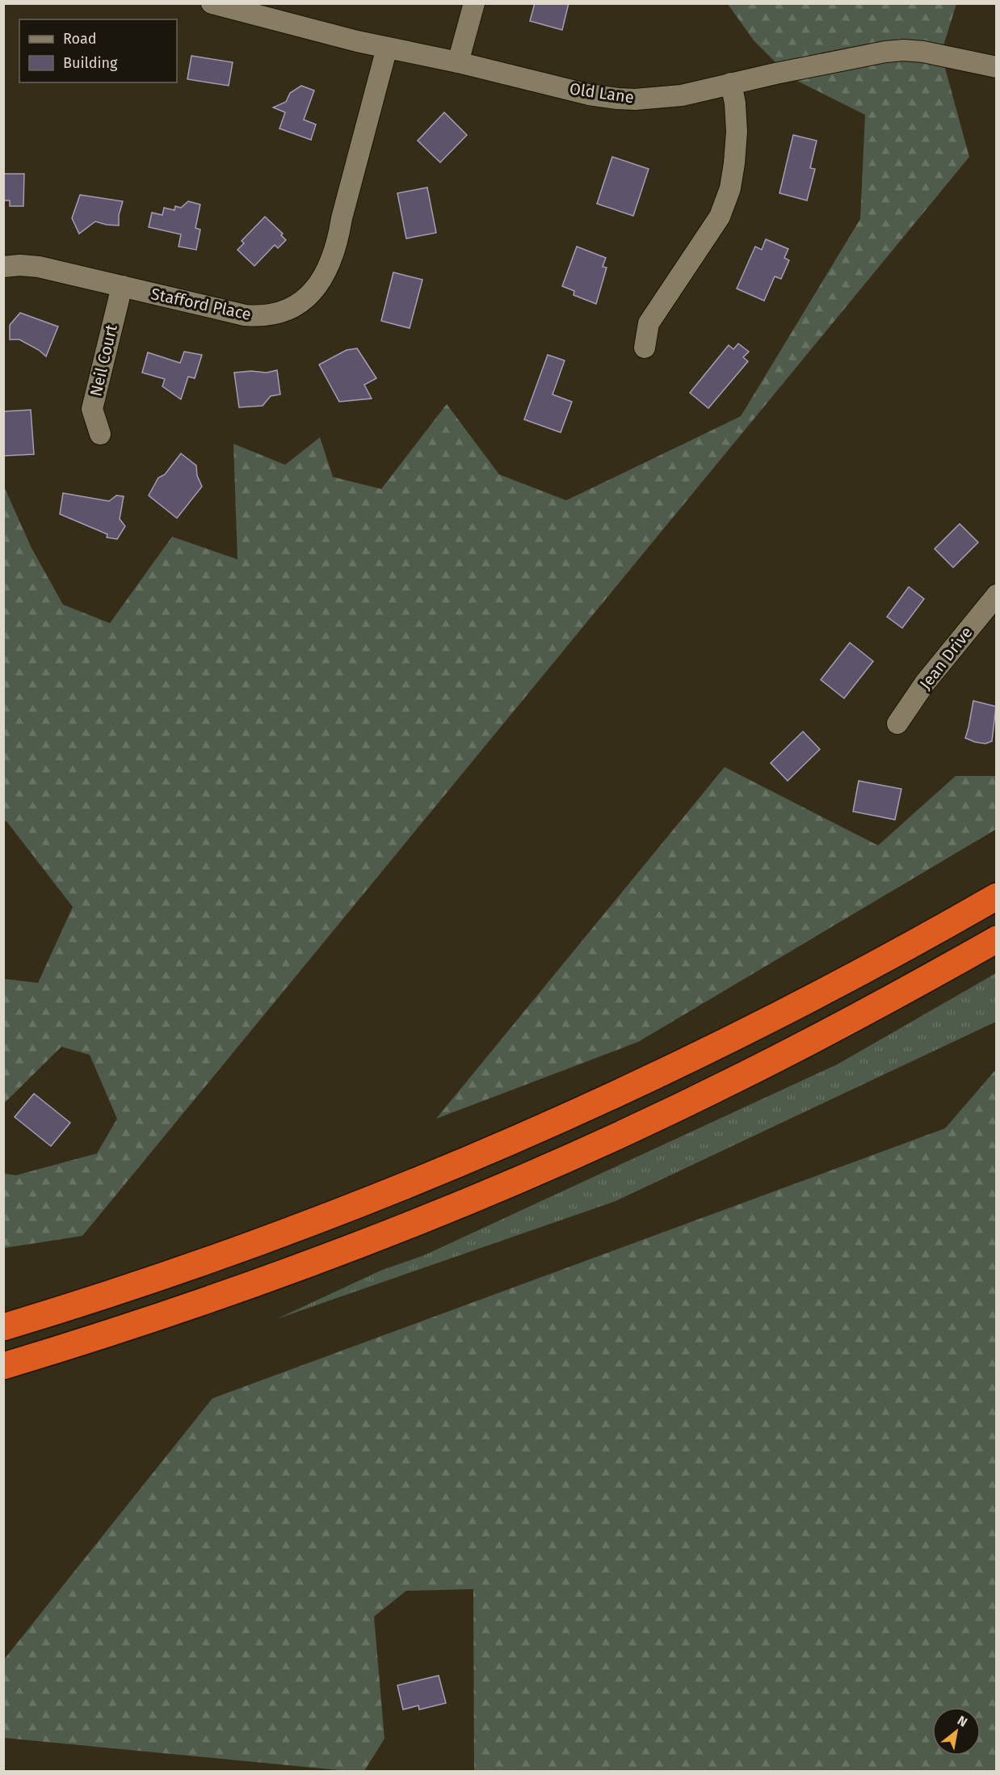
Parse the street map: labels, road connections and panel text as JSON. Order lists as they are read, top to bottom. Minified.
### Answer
{"streets":{"street":["Old Lane","Stafford Place","Neil Court","Jean Drive"]},"crossings":[["Old Lane","Stafford Place"],["Stafford Place","Neil Court"]],"legend":["Road","Building"],"north":"top right"}
